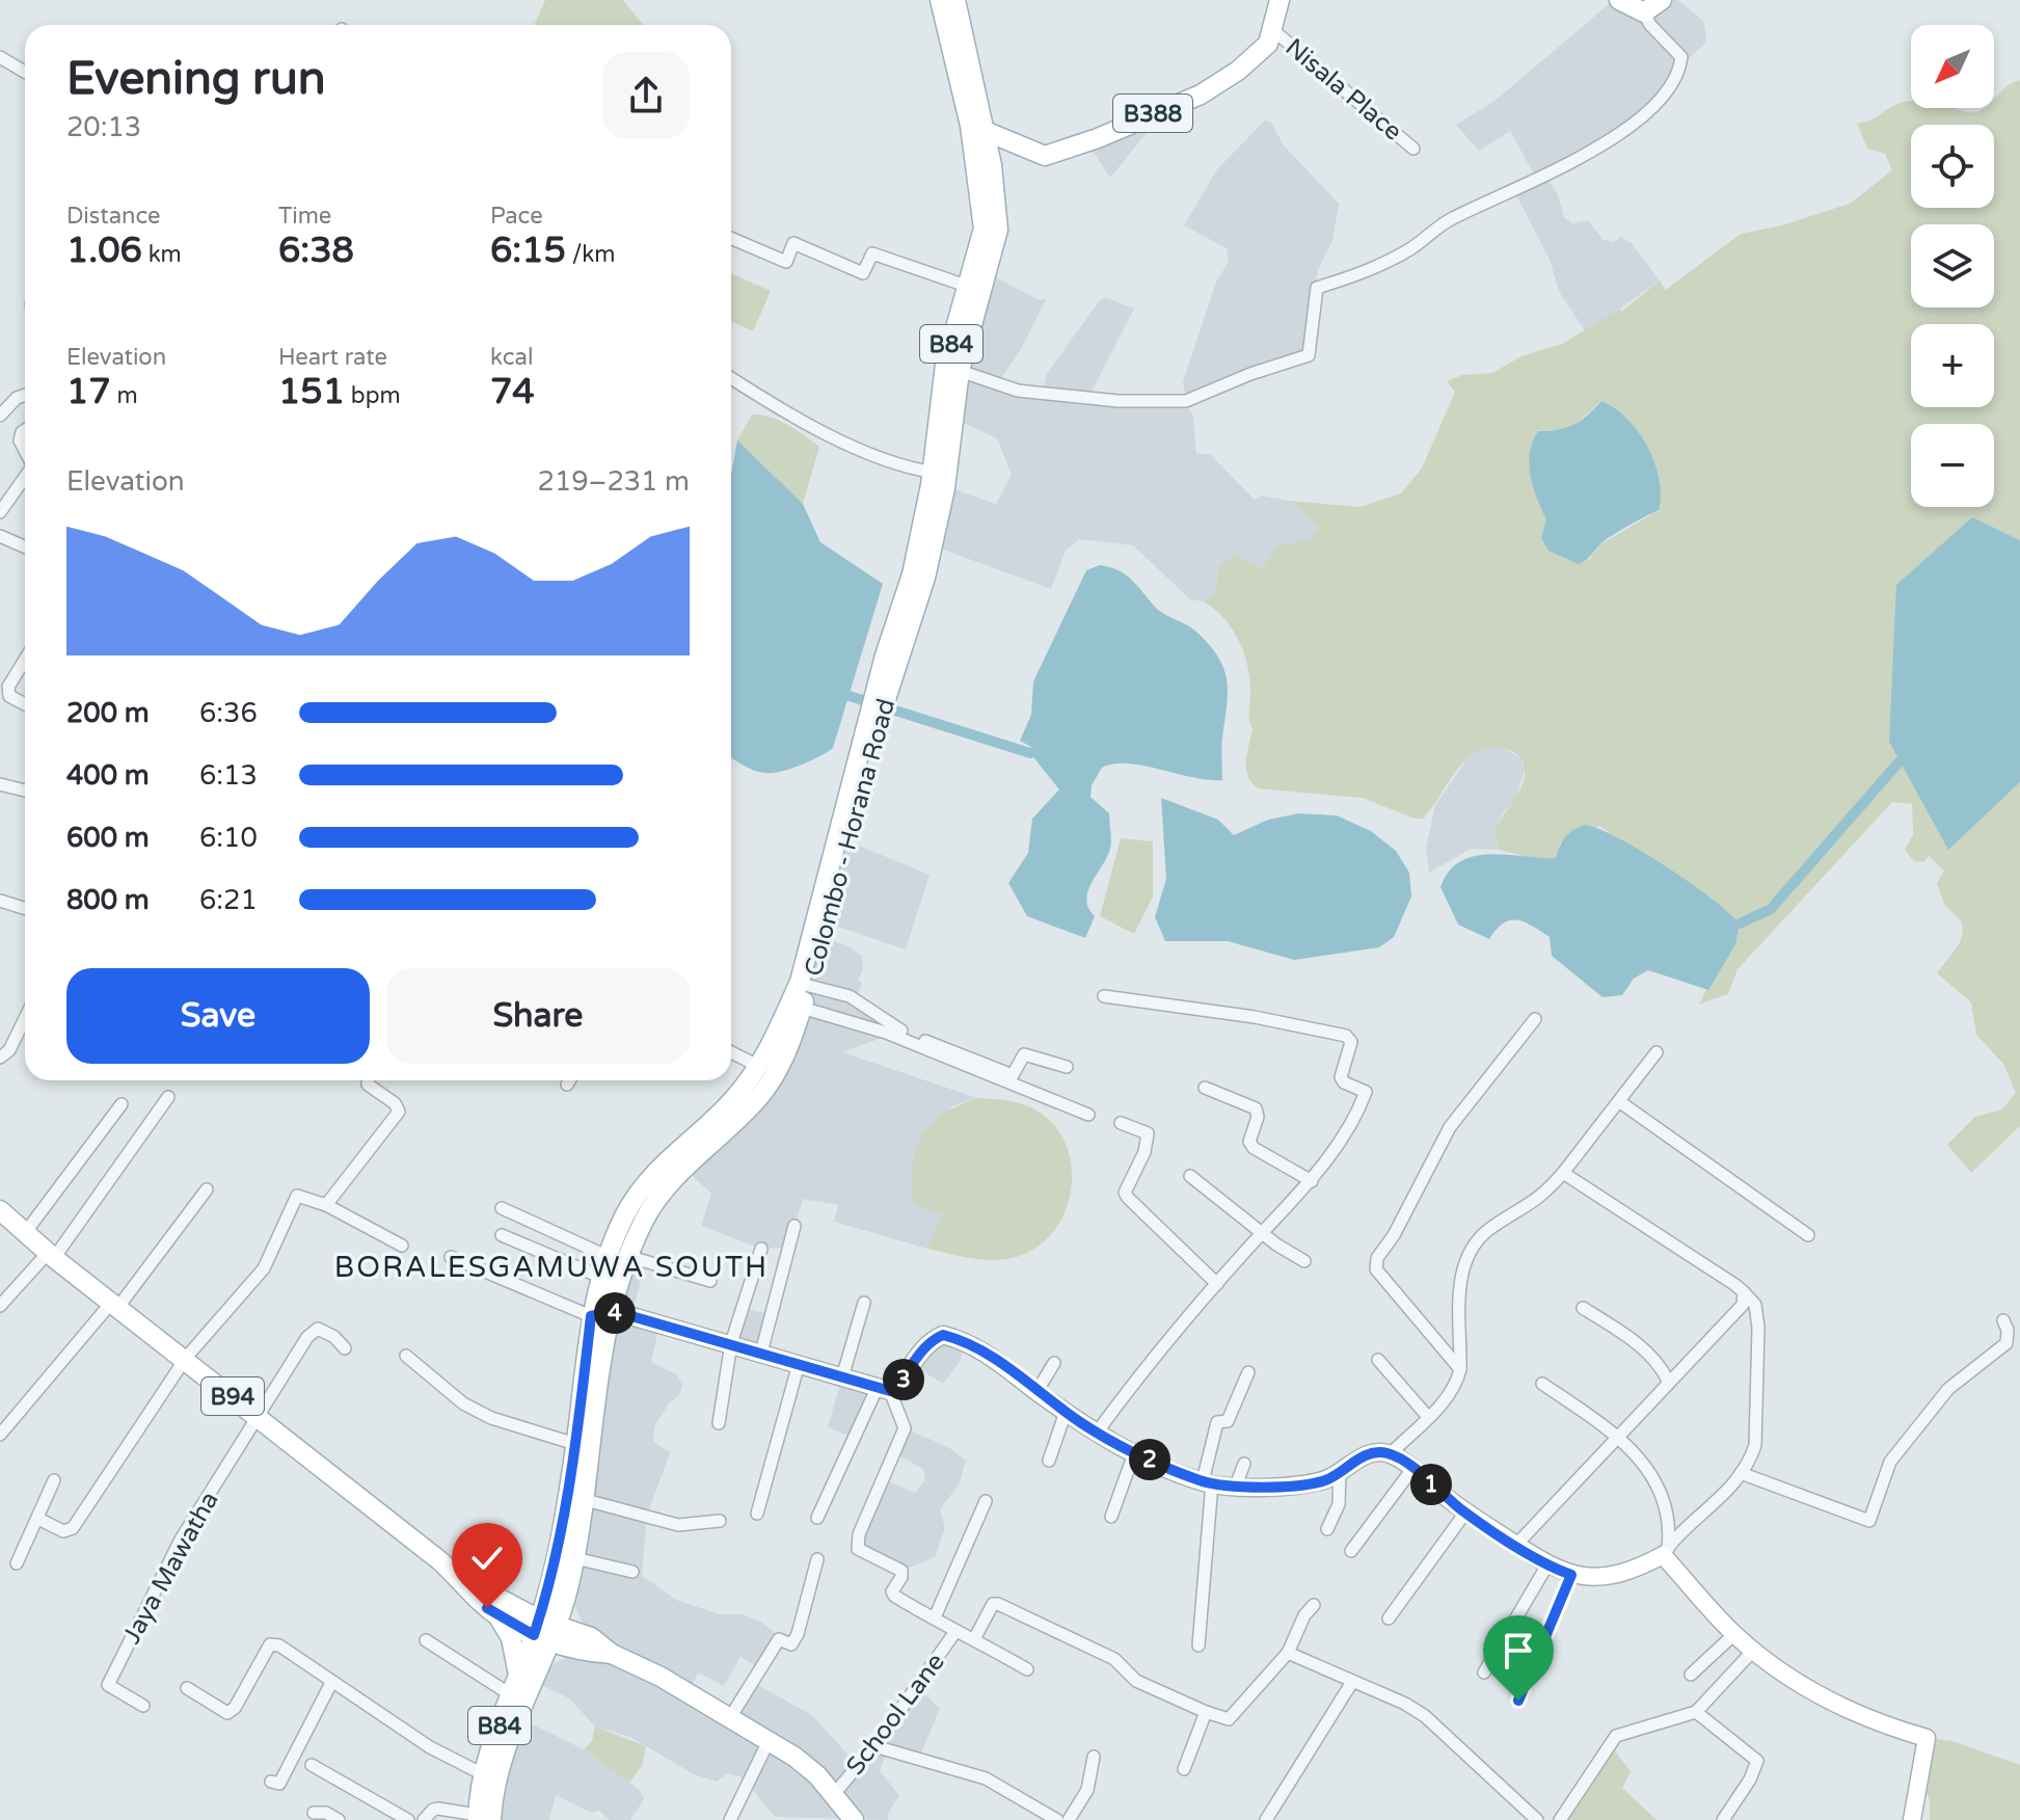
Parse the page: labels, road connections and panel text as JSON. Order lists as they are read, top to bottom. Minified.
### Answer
{"streets":{"main road":["B388","B84","Colombo - Horana Road","B94"],"street":["Nisala Place","Jaya Mawatha","School Lane"]},"crossings":[["Nisala Place","B388"],["B388","Colombo - Horana Road"],["B84","Colombo - Horana Road"],["B84","B94"],["Colombo - Horana Road","B94"],["B94","Jaya Mawatha"],["B94","School Lane"]],"districts":["BORALESGAMUWA SOUTH"],"north":"bottom left","page":{"map_buttons":["+","−"],"heading":["Evening run","20:13"],"stats":[["Distance","1.06 km"],["Time","6:38"],["Pace","6:15 /km"],["Elevation","17 m"],["Heart rate","151 bpm"],["kcal","74"]],"chart":["Elevation","219–231 m"],"list":[{"name":"200 m","note":"6:36"},{"name":"400 m","note":"6:13"},{"name":"600 m","note":"6:10"},{"name":"800 m","note":"6:21"}],"buttons":["Save","Share"],"pins":["4","3","2","1"]}}
